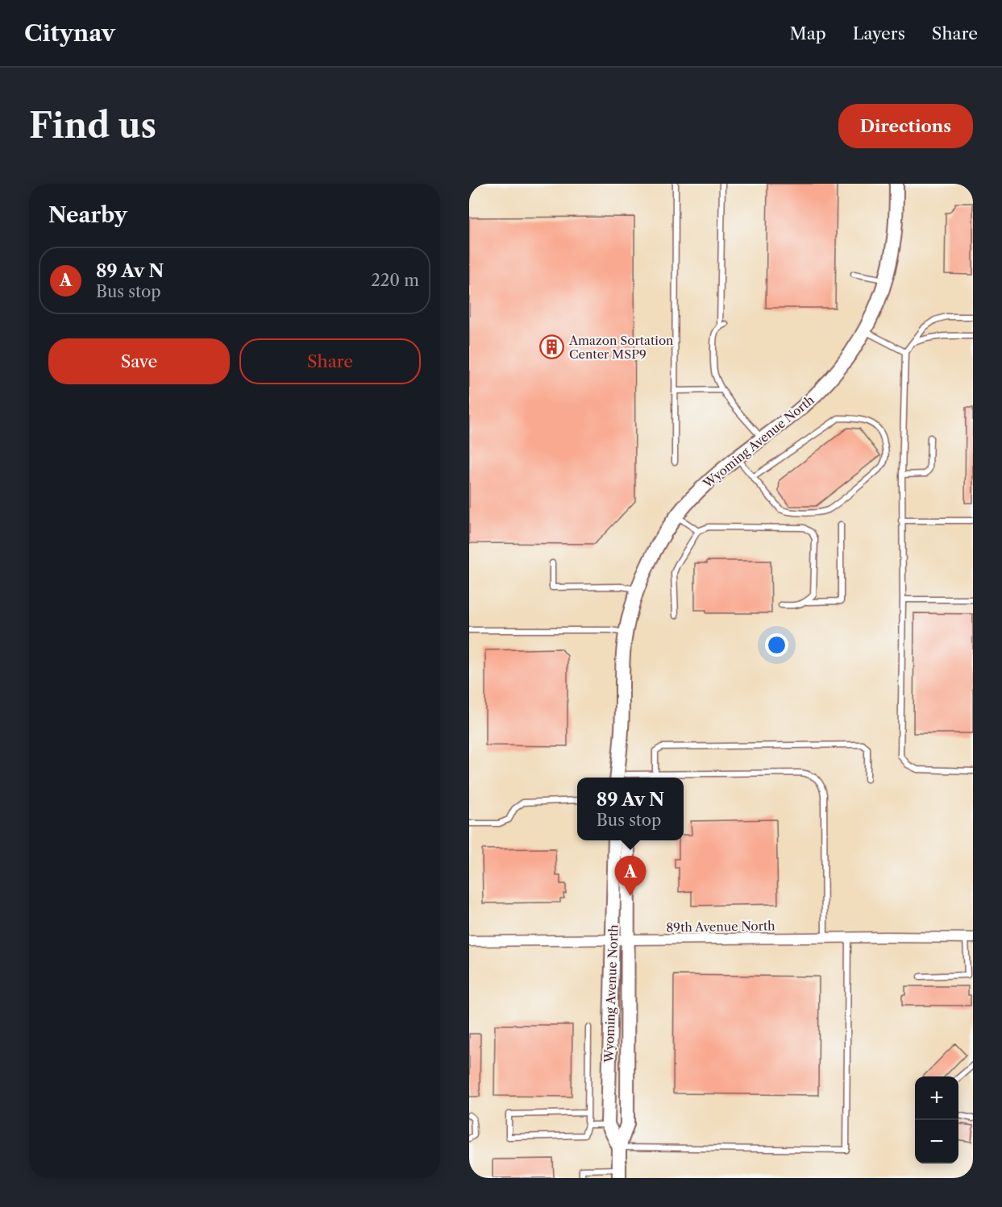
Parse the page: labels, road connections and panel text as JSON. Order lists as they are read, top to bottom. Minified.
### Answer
{"streets":{"street":["Wyoming Avenue North","89th Avenue North"]},"crossings":[["Wyoming Avenue North","89th Avenue North"]],"places":{"building":["Amazon Sortation Center MSP9"]},"page":{"header":"Citynav","nav":["Map","Layers","Share"],"buttons":["Directions",["Save","Share"]],"title":"Find us","heading":"Nearby","list":[{"mark":"A","name":"89 Av N","note":"Bus stop","value":"220 m"}],"popup":["89 Av N","Bus stop"],"pins":"A","map_buttons":["+","−"]}}
